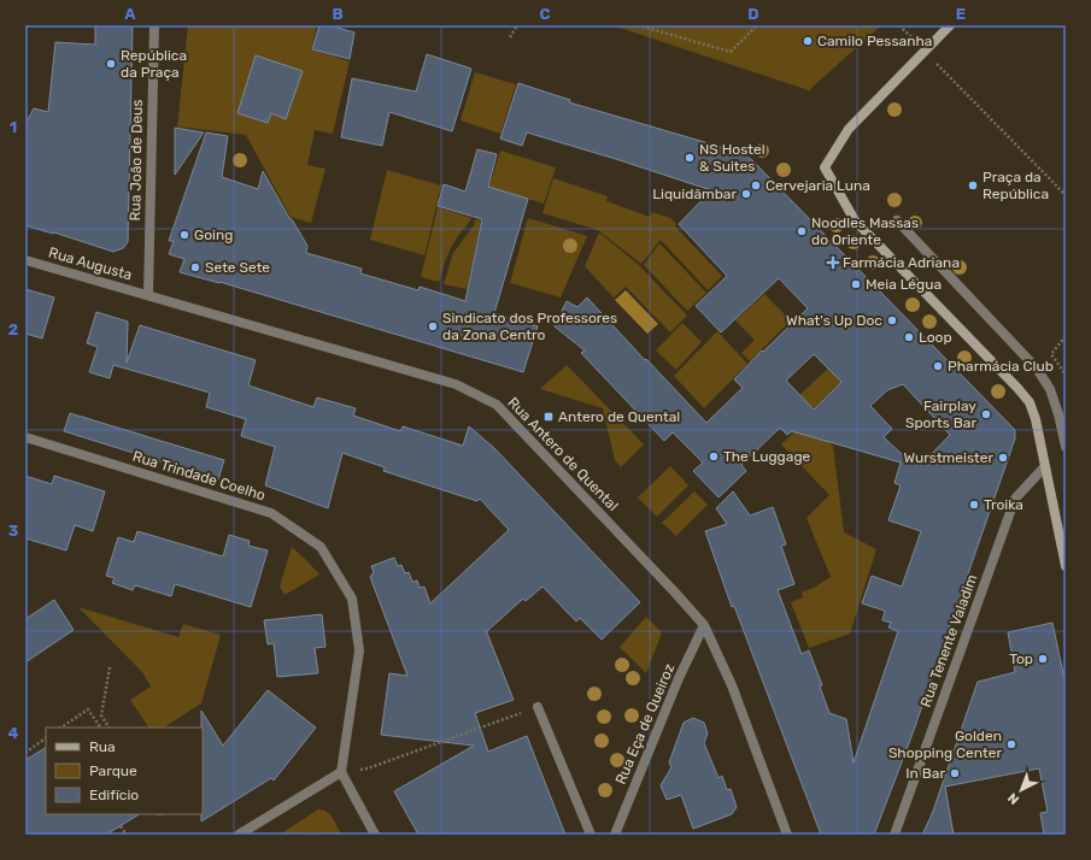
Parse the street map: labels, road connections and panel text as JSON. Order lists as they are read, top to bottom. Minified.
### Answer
{"streets":{"street":["Rua João de Deus","Rua Augusta","Rua Antero de Quental","Rua Trindade Coelho","Rua Tenente Valadim","Rua Eça de Queiroz"]},"crossings":[["Rua João de Deus","Rua Augusta"],["Rua João de Deus","Rua Antero de Quental"],["Rua Augusta","Rua Antero de Quental"],["Rua Antero de Quental","Rua Eça de Queiroz"]],"places":{"other":["Camilo Pessanha","República da Praça","NS Hostel & Suites","Cervejaria Luna","Praça da República","Liquidâmbar","Noodles Massas do Oriente","Going","Sete Sete","Meia Légua","What's Up Doc","Sindicato dos Professores da Zona Centro","Loop","Pharmácia Club","Fairplay Sports Bar","The Luggage","Wurstmeister","Troika","Top","Golden Shopping Center","In Bar"],"health":["Farmácia Adriana"],"transit":["Antero de Quental"]},"legend":["Rua","Parque","Edifício"],"north":"bottom left","grid":{"columns":["A","B","C","D","E"],"rows":["1","2","3","4"]}}
